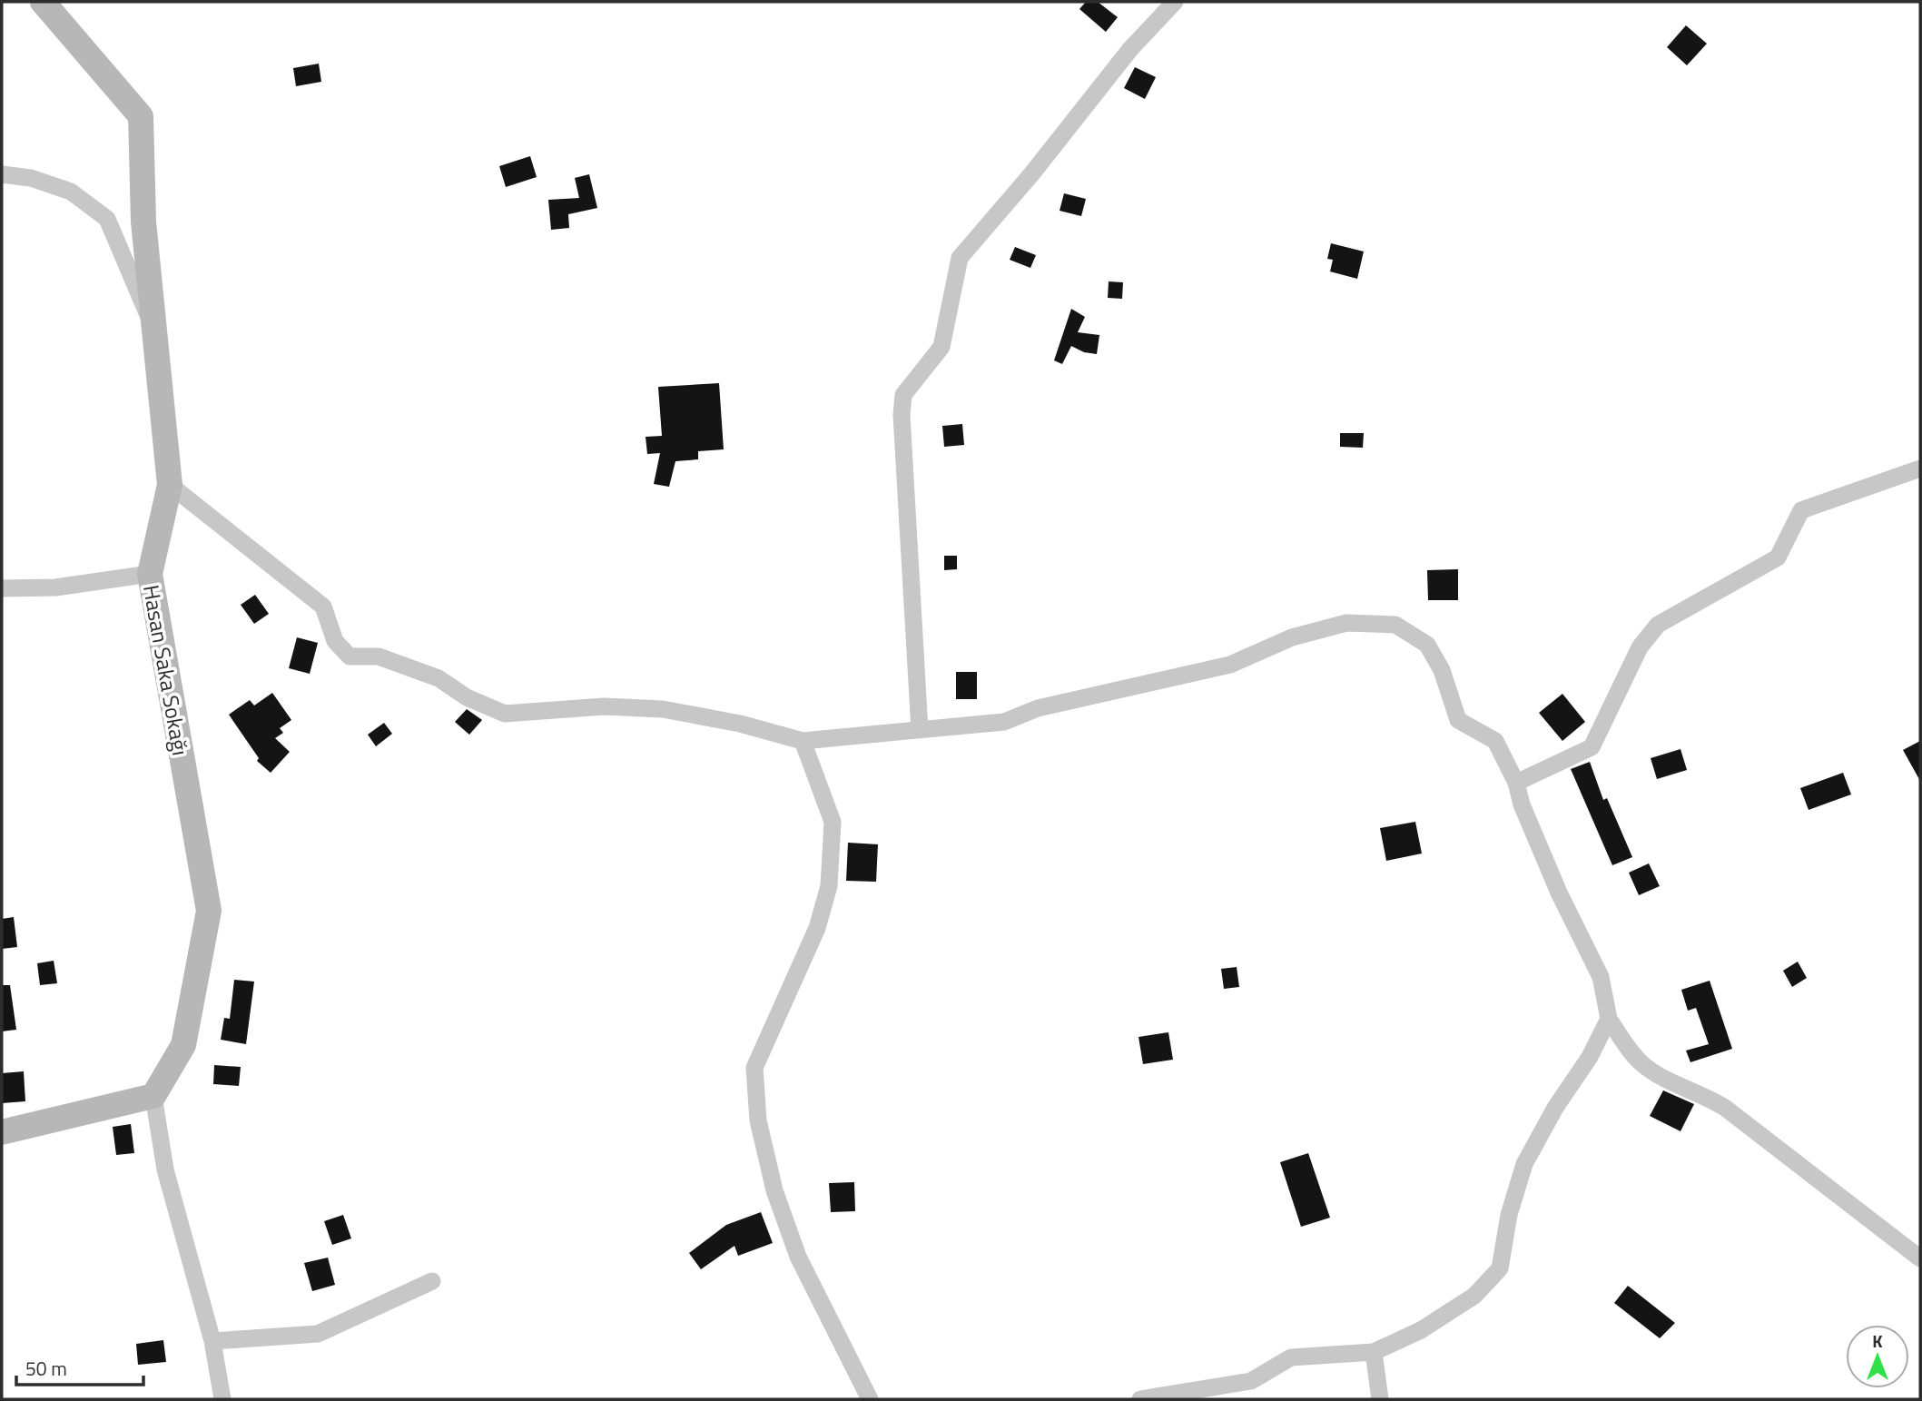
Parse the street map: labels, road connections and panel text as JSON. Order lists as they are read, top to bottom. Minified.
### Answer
{"streets":{"street":["Hasan Saka Sokağı"]},"scale_bar":"50 m","north":"top"}
